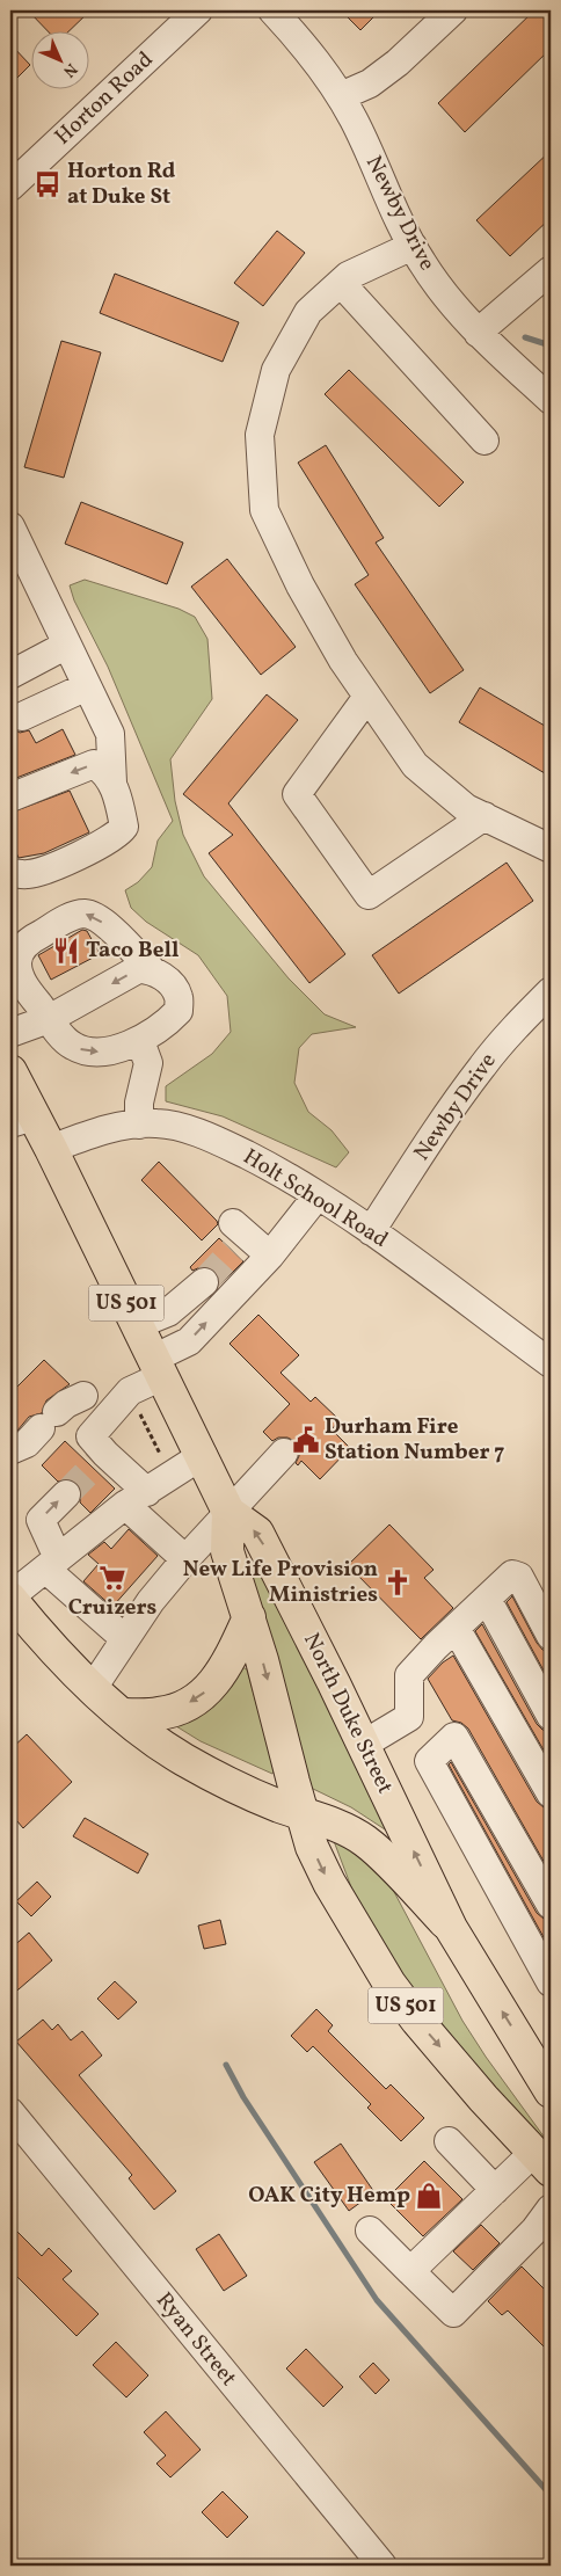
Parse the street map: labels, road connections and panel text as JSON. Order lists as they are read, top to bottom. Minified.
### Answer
{"streets":{"main road":["US 501","North Duke Street"],"street":["Horton Road","Newby Drive","Holt School Road","Ryan Street"]},"crossings":[["Newby Drive","Holt School Road"],["Holt School Road","US 501"],["US 501","North Duke Street"]],"places":{"bus stop":["Horton Rd at Duke St"],"restaurant":["Taco Bell"],"public building":["Durham Fire Station Number 7"],"supermarket":["Cruizers"],"church":["New Life Provision Ministries"],"shop":["OAK City Hemp"]},"north":"bottom right"}
